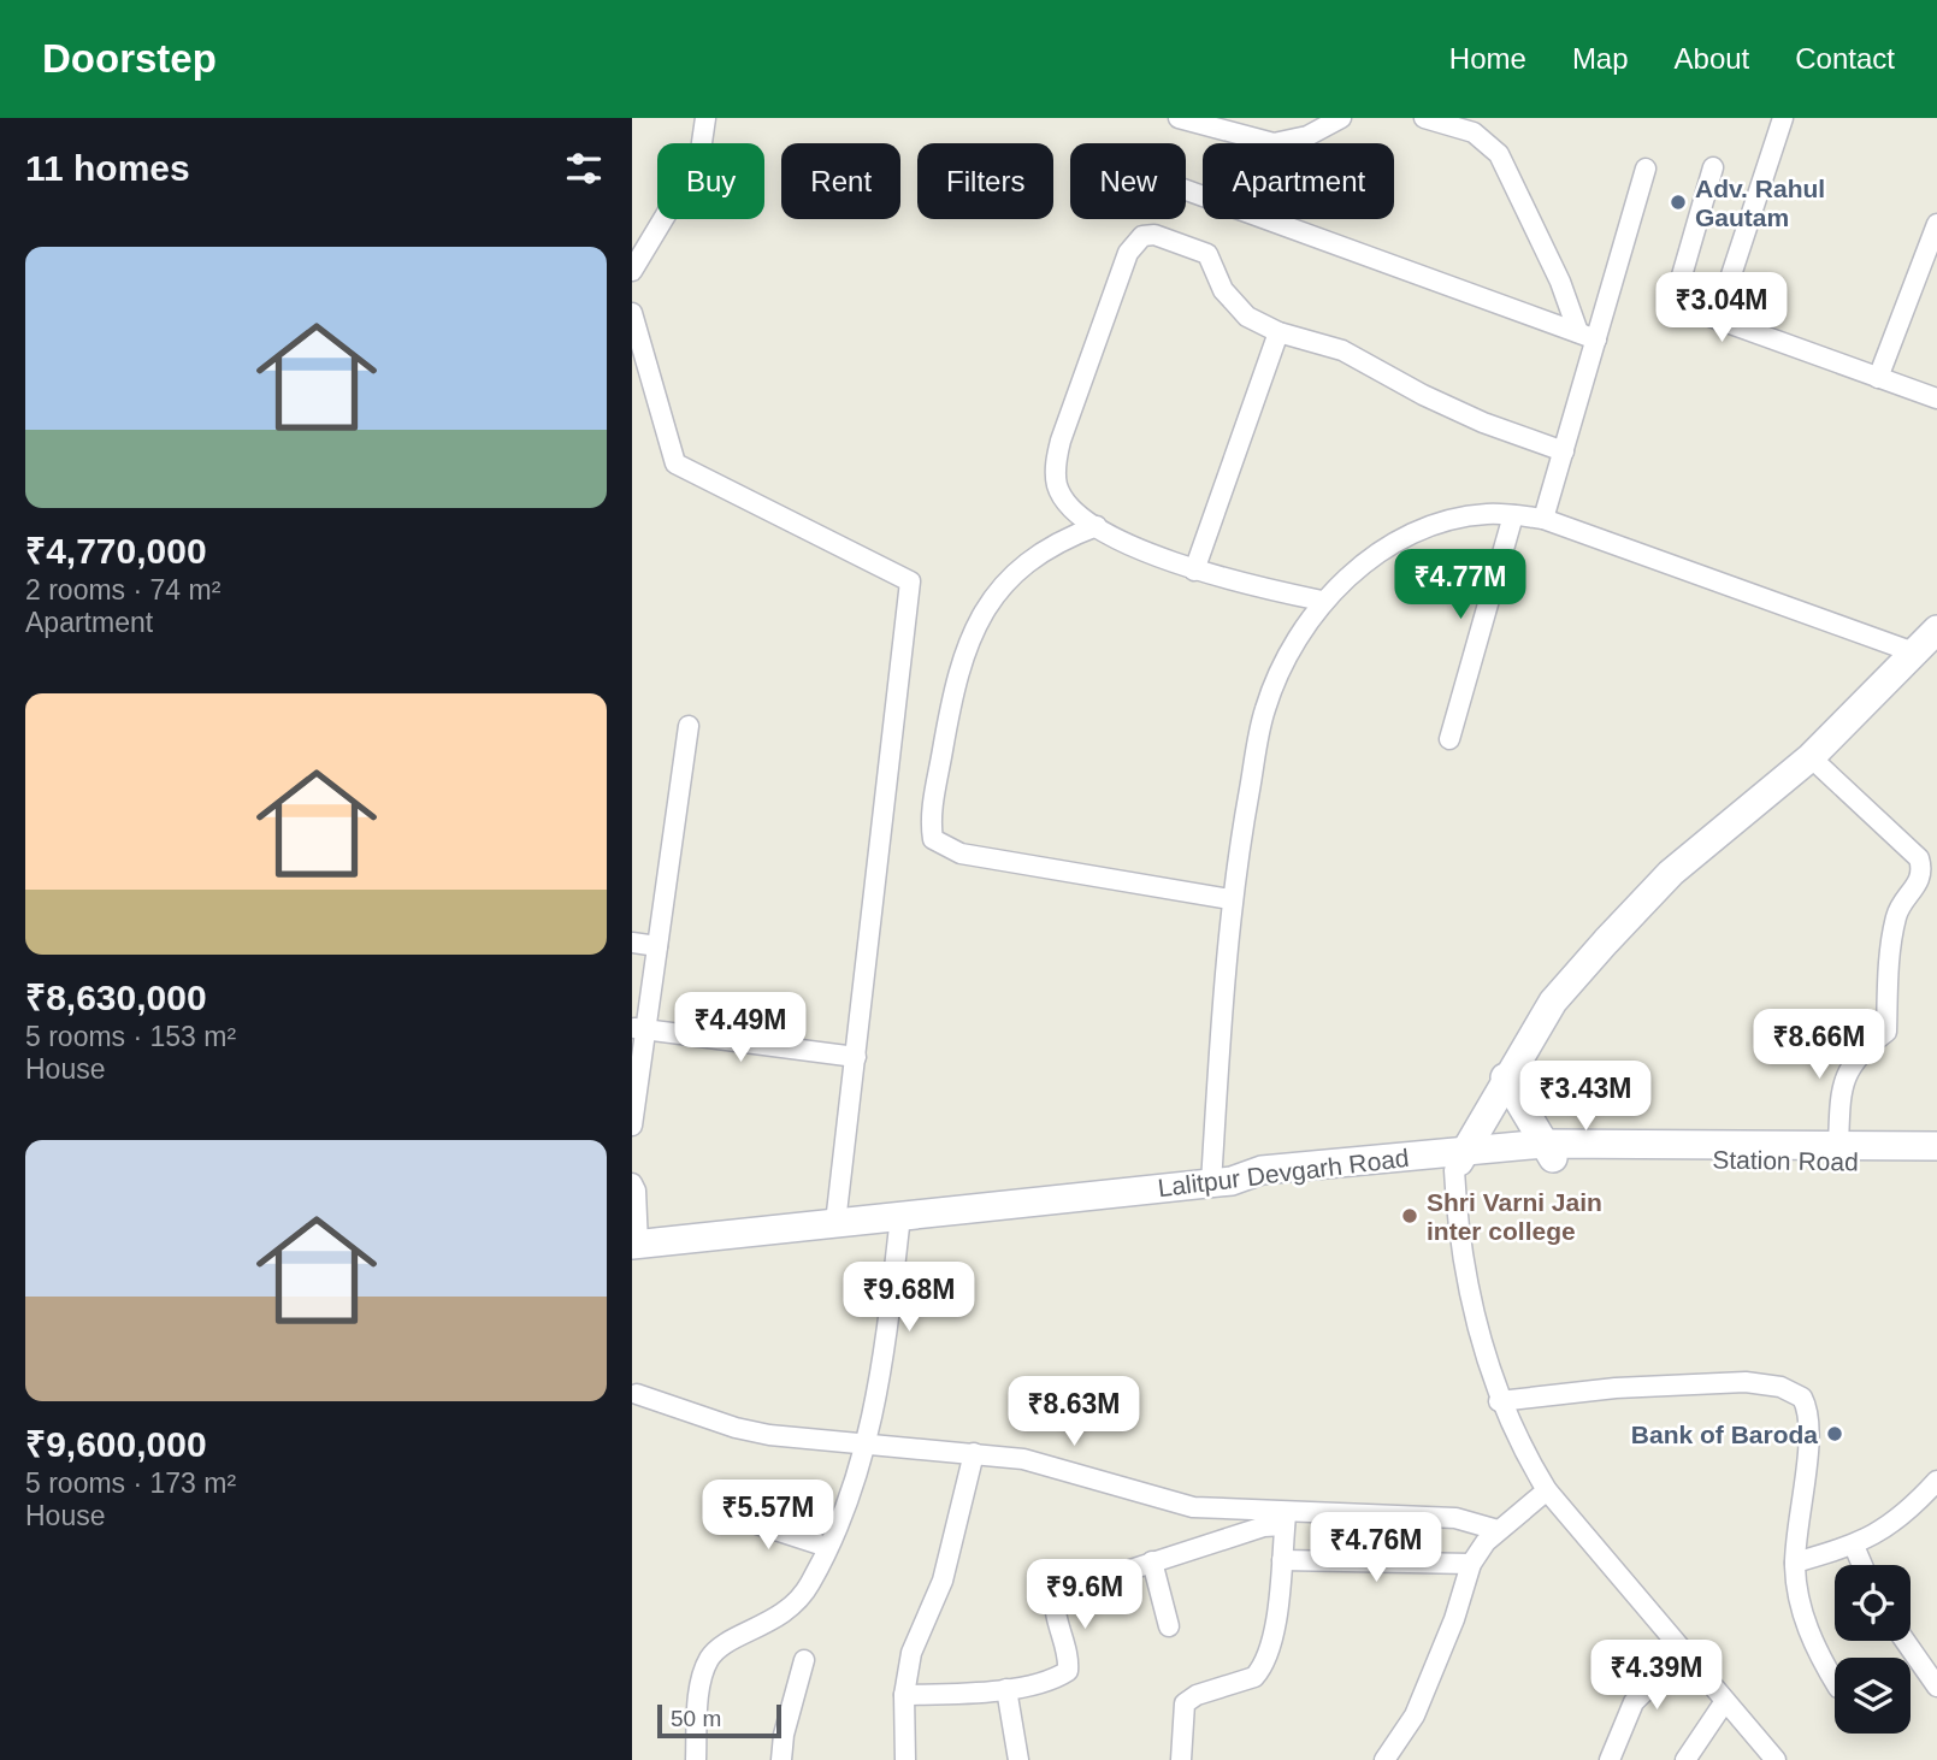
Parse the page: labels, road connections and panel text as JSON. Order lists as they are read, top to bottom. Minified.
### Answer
{"streets":{"main road":["Station Road","Lalitpur Devgarh Road"]},"crossings":[["Station Road","Lalitpur Devgarh Road"]],"places":["Adv. Rahul Gautam","Shri Varni Jain inter college","Bank of Baroda"],"scale_bar":"50 m","page":{"header":"Doorstep","nav":["Home","Map","About","Contact"],"heading":"11 homes","chip":["Buy","Rent","Filters","New","Apartment"],"list":[{"name":"₹4,770,000","note":"2 rooms · 74 m² · Apartment"},{"name":"₹8,630,000","note":"5 rooms · 153 m² · House"},{"name":"₹9,600,000","note":"5 rooms · 173 m² · House"}],"price":["₹3.04M","₹4.77M","₹4.49M","₹8.66M","₹3.43M","₹9.68M","₹8.63M","₹5.57M","₹4.76M","₹9.6M","₹4.39M"],"scale":"50 m"}}
